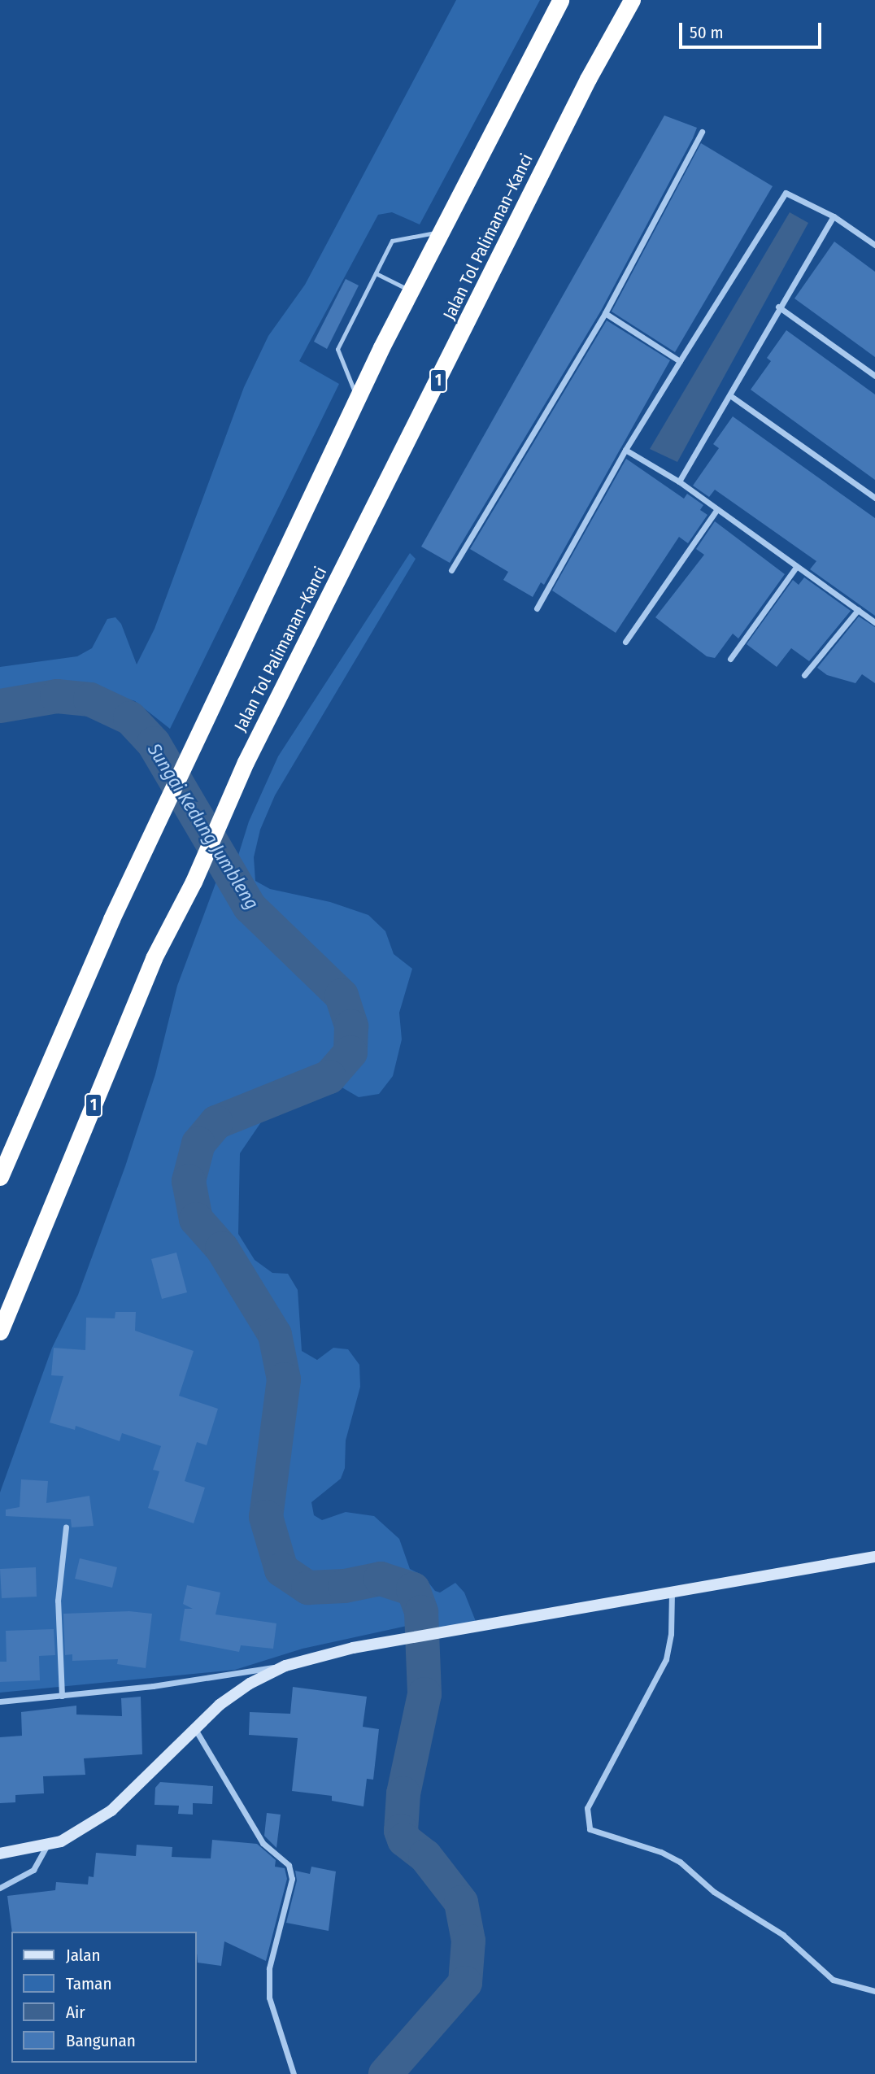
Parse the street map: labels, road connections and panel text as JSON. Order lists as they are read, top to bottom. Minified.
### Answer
{"streets":{"highway":["Jalan Tol Palimanan–Kanci","1"]},"water":["Sungai Kedung Jumbleng"],"legend":["Jalan","Taman","Air","Bangunan"],"scale_bar":"50 m"}
